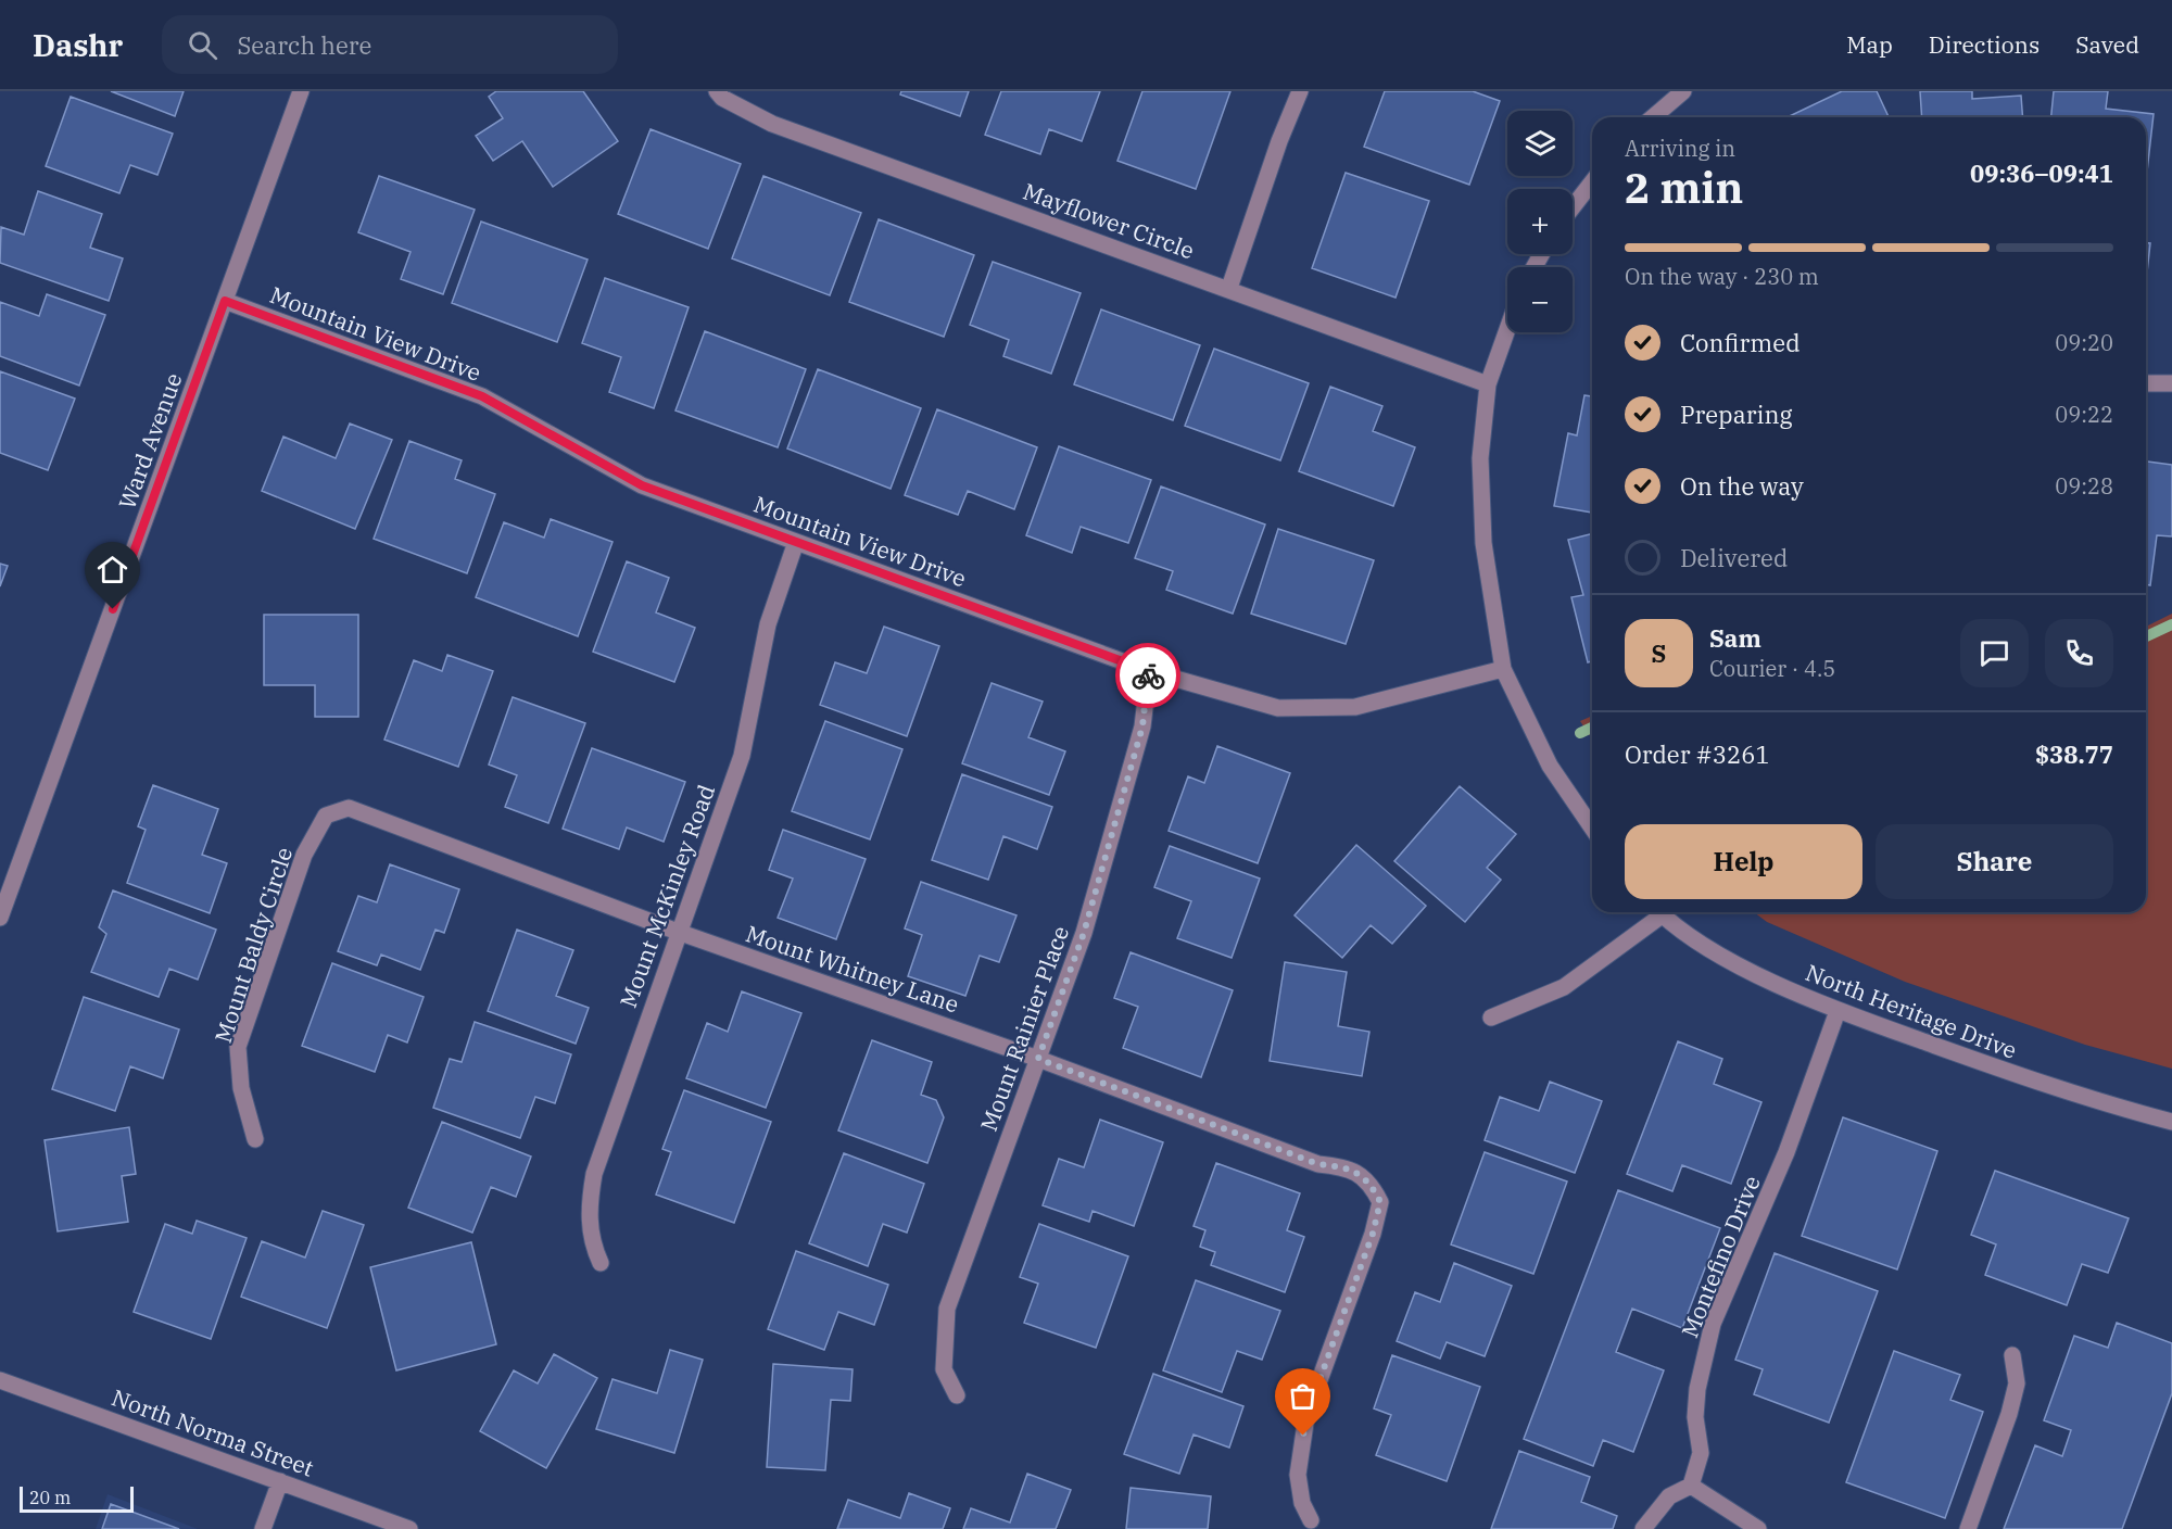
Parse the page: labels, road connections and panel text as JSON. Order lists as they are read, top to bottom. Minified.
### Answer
{"streets":{"street":["Mayflower Circle","Mountain View Drive","Ward Avenue","Mount McKinley Road","Mount Baldy Circle","Mount Whitney Lane","North Heritage Drive","Mount Rainier Place","Montefino Drive","North Norma Street"]},"crossings":[["Mountain View Drive","Ward Avenue"],["Mountain View Drive","Mount McKinley Road"],["Mountain View Drive","Mount Rainier Place"],["Mount McKinley Road","Mount Whitney Lane"],["Mount Baldy Circle","Mount Whitney Lane"],["Mount Whitney Lane","Mount Rainier Place"],["North Heritage Drive","Montefino Drive"]],"scale_bar":"20 m","page":{"header":"Dashr","search":"Search here","nav":["Map","Directions","Saved"],"map_buttons":["+","−"],"heading":["2 min","Arriving in","09:36–09:41"],"panel":["Sam","Courier · 4.5","Order #3261","$38.77"],"bar":"On the way · 230 m","list":[["Confirmed","09:20"],["Preparing","09:22"],["On the way","09:28"],"Delivered"],"round":"S","buttons":["Help","Share"],"scale":"20 m"}}
